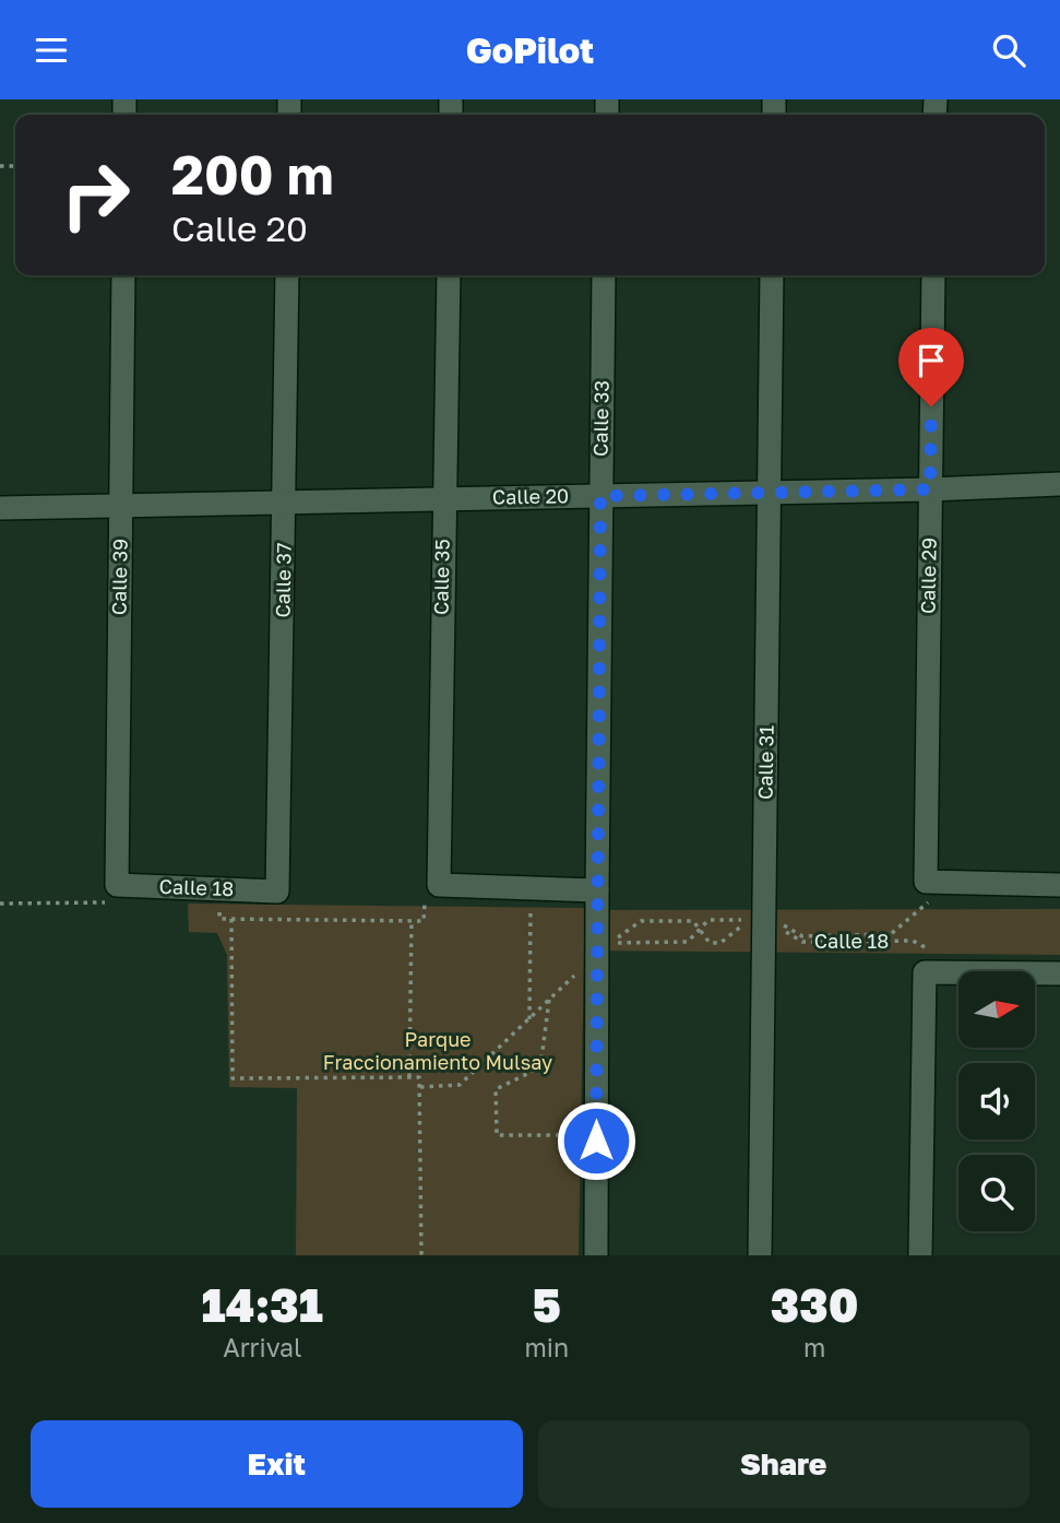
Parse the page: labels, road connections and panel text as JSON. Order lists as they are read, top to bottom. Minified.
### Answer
{"streets":{"street":["Calle 33","Calle 20","Calle 29","Calle 39","Calle 35","Calle 37","Calle 31","Calle 18"]},"crossings":[["Calle 33","Calle 20"],["Calle 20","Calle 29"],["Calle 20","Calle 39"],["Calle 20","Calle 35"],["Calle 20","Calle 37"],["Calle 20","Calle 31"],["Calle 29","Calle 18"],["Calle 39","Calle 18"],["Calle 37","Calle 18"]],"parks":["Parque Fraccionamiento Mulsay"],"north":"right","page":{"header":"GoPilot","turn":["200 m","Calle 20"],"eta":["14:31","Arrival","5","min","330","m"],"buttons":["Exit","Share"]}}
